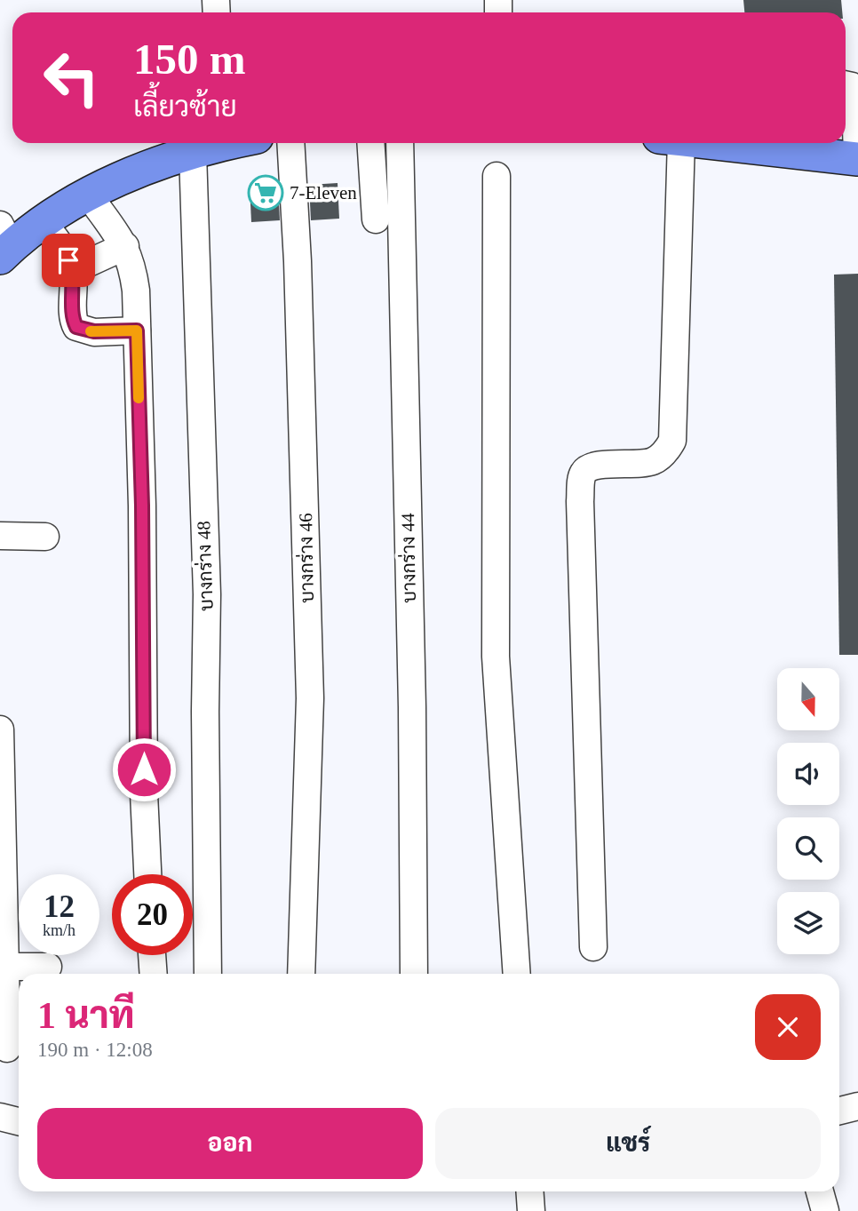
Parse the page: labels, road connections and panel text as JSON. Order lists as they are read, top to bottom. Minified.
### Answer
{"streets":{"street":["บางกร่าง 46","บางกร่าง 44","บางกร่าง 48"]},"places":{"supermarket":["7-Eleven"]},"north":"bottom","page":{"turn":["150 m","เลี้ยวซ้าย"],"speed":"12 km/h","limit":"20","heading":["1 นาที","190 m · 12:08"],"buttons":["ออก","แชร์"]}}
